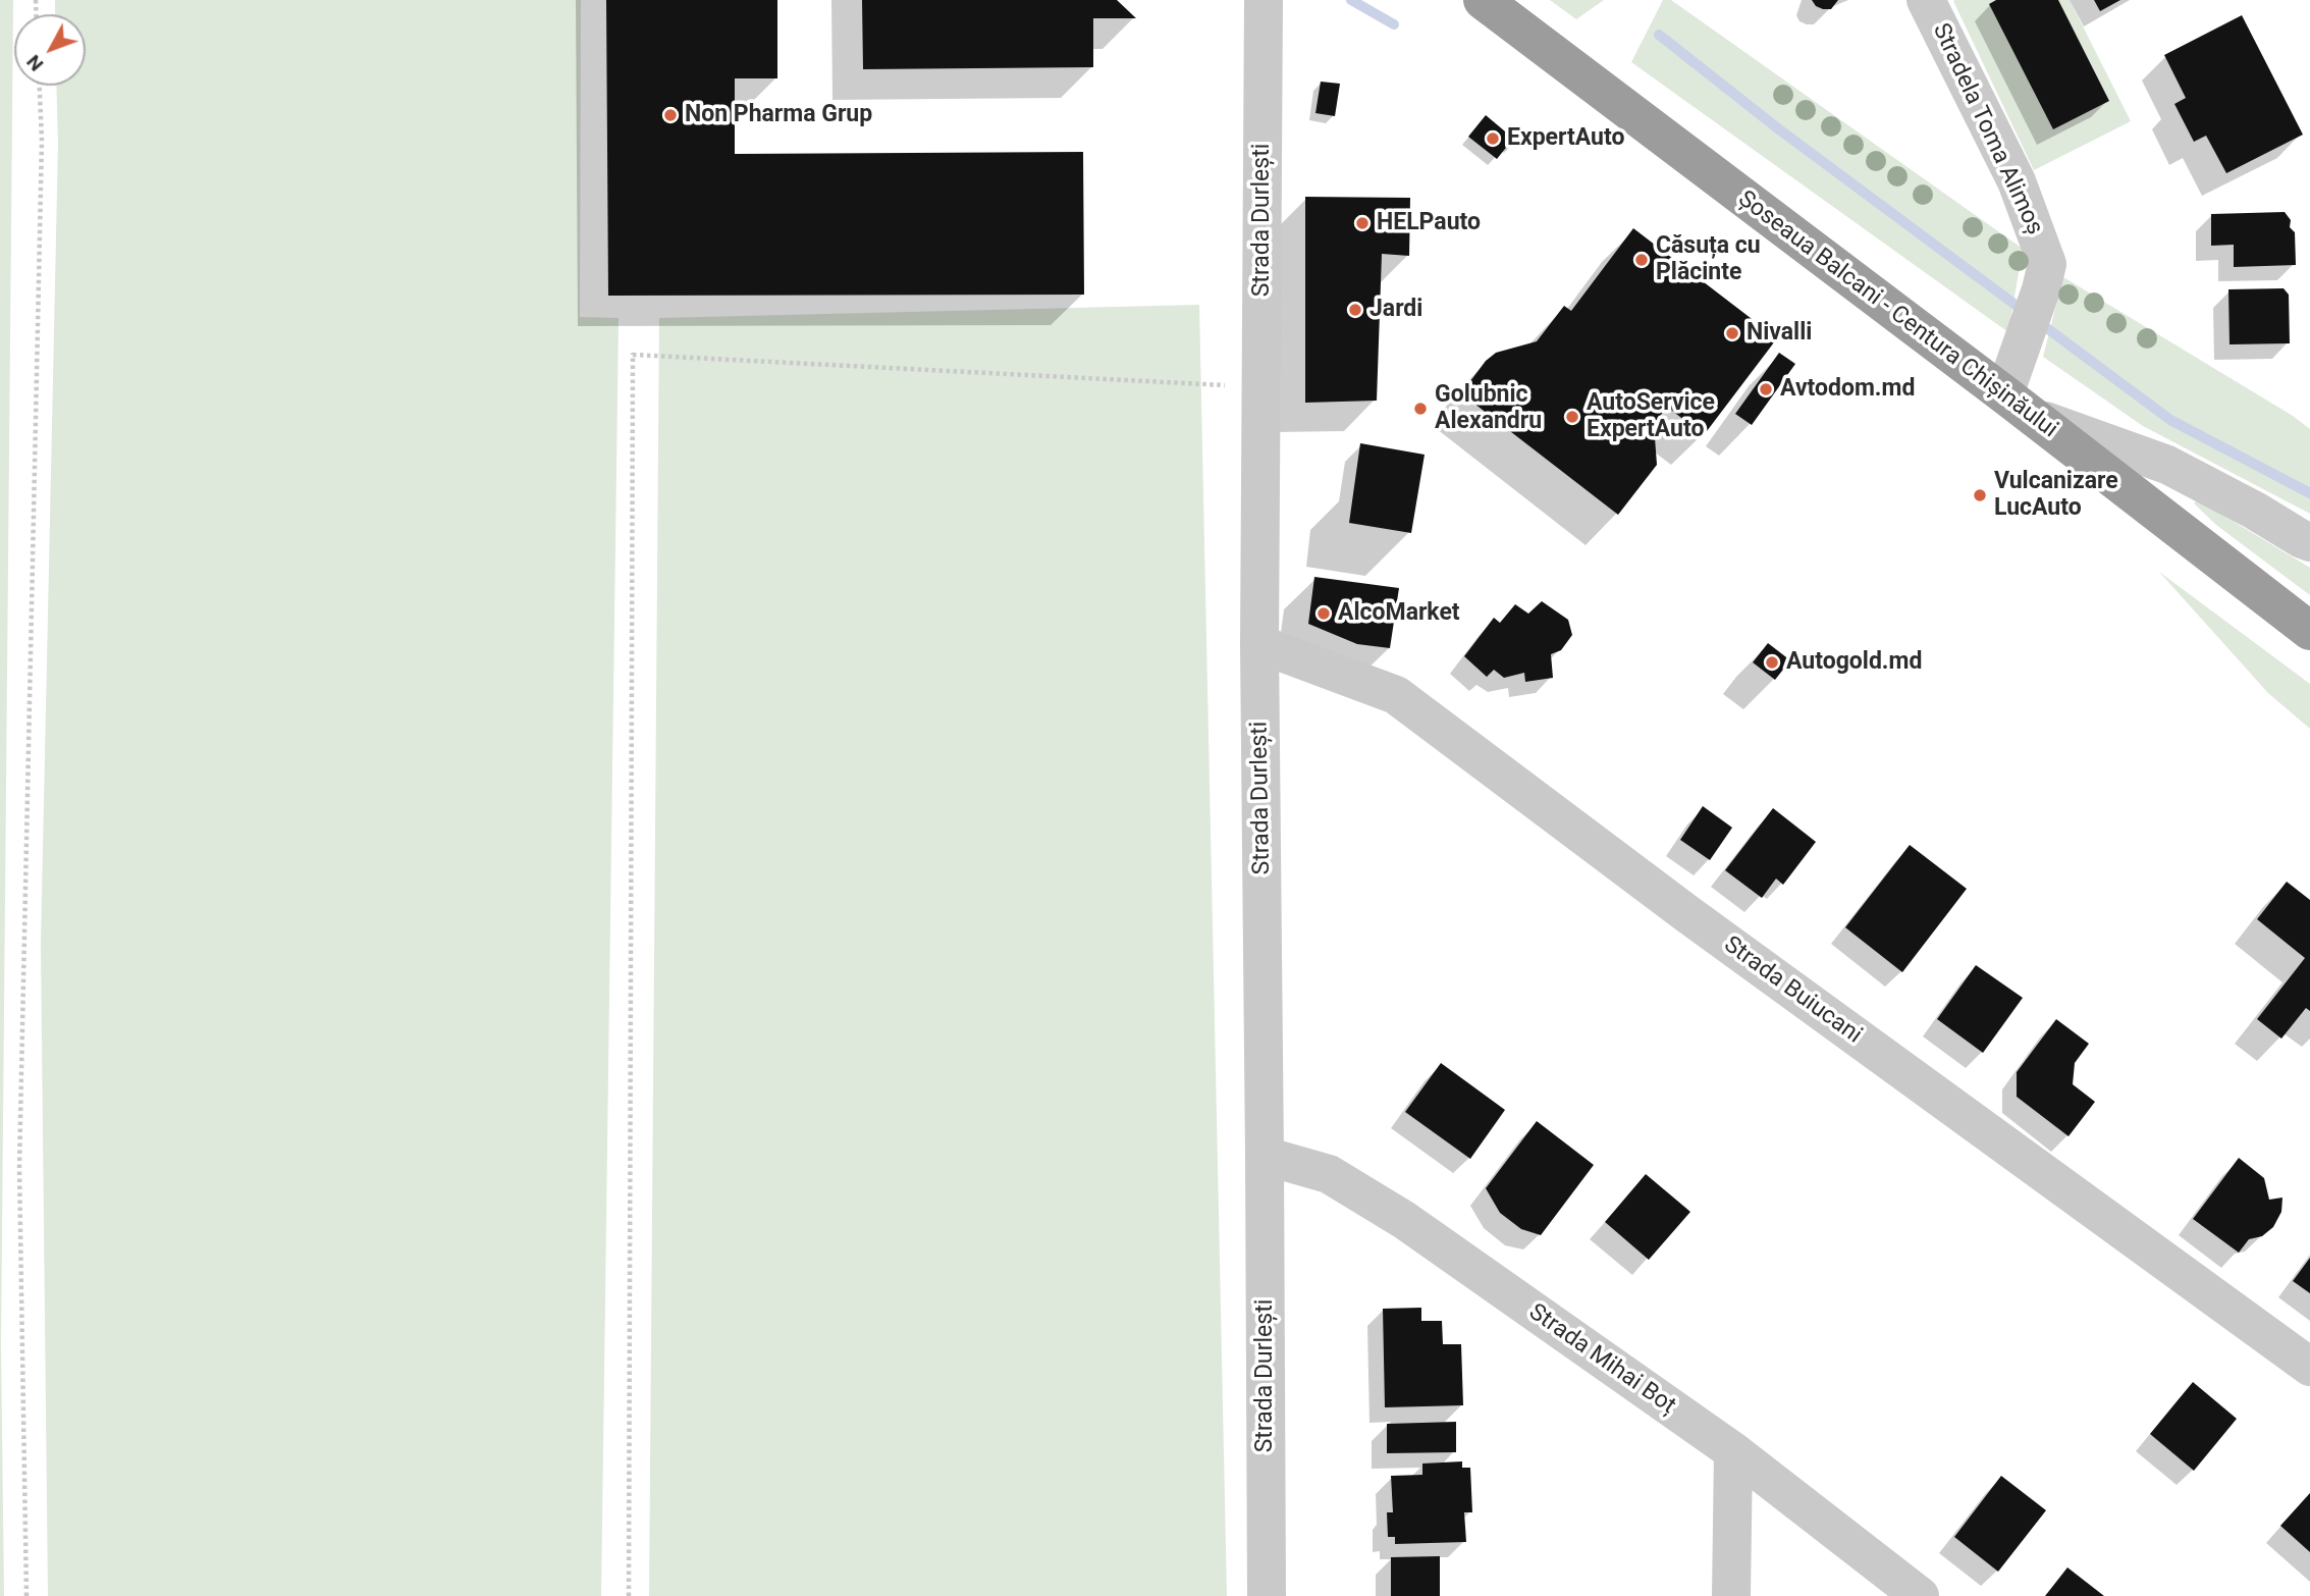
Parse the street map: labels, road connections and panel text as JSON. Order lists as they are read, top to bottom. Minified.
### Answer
{"streets":{"highway":["Șoseaua Balcani - Centura Chișinăului"],"street":["Stradela Toma Alimoș","Strada Durlești","Strada Buiucani","Strada Mihai Boț"]},"crossings":[["Stradela Toma Alimoș","Șoseaua Balcani - Centura Chișinăului"],["Strada Durlești","Strada Buiucani"],["Strada Durlești","Strada Mihai Boț"]],"places":["Non Pharma Grup","ExpertAuto","HELPauto","Căsuța cu Plăcinte","Jardi","Nivalli","Avtodom.md","Golubnic Alexandru","AutoService ExpertAuto","Vulcanizare LucAuto","AlcoMarket","Autogold.md"],"north":"bottom left"}
